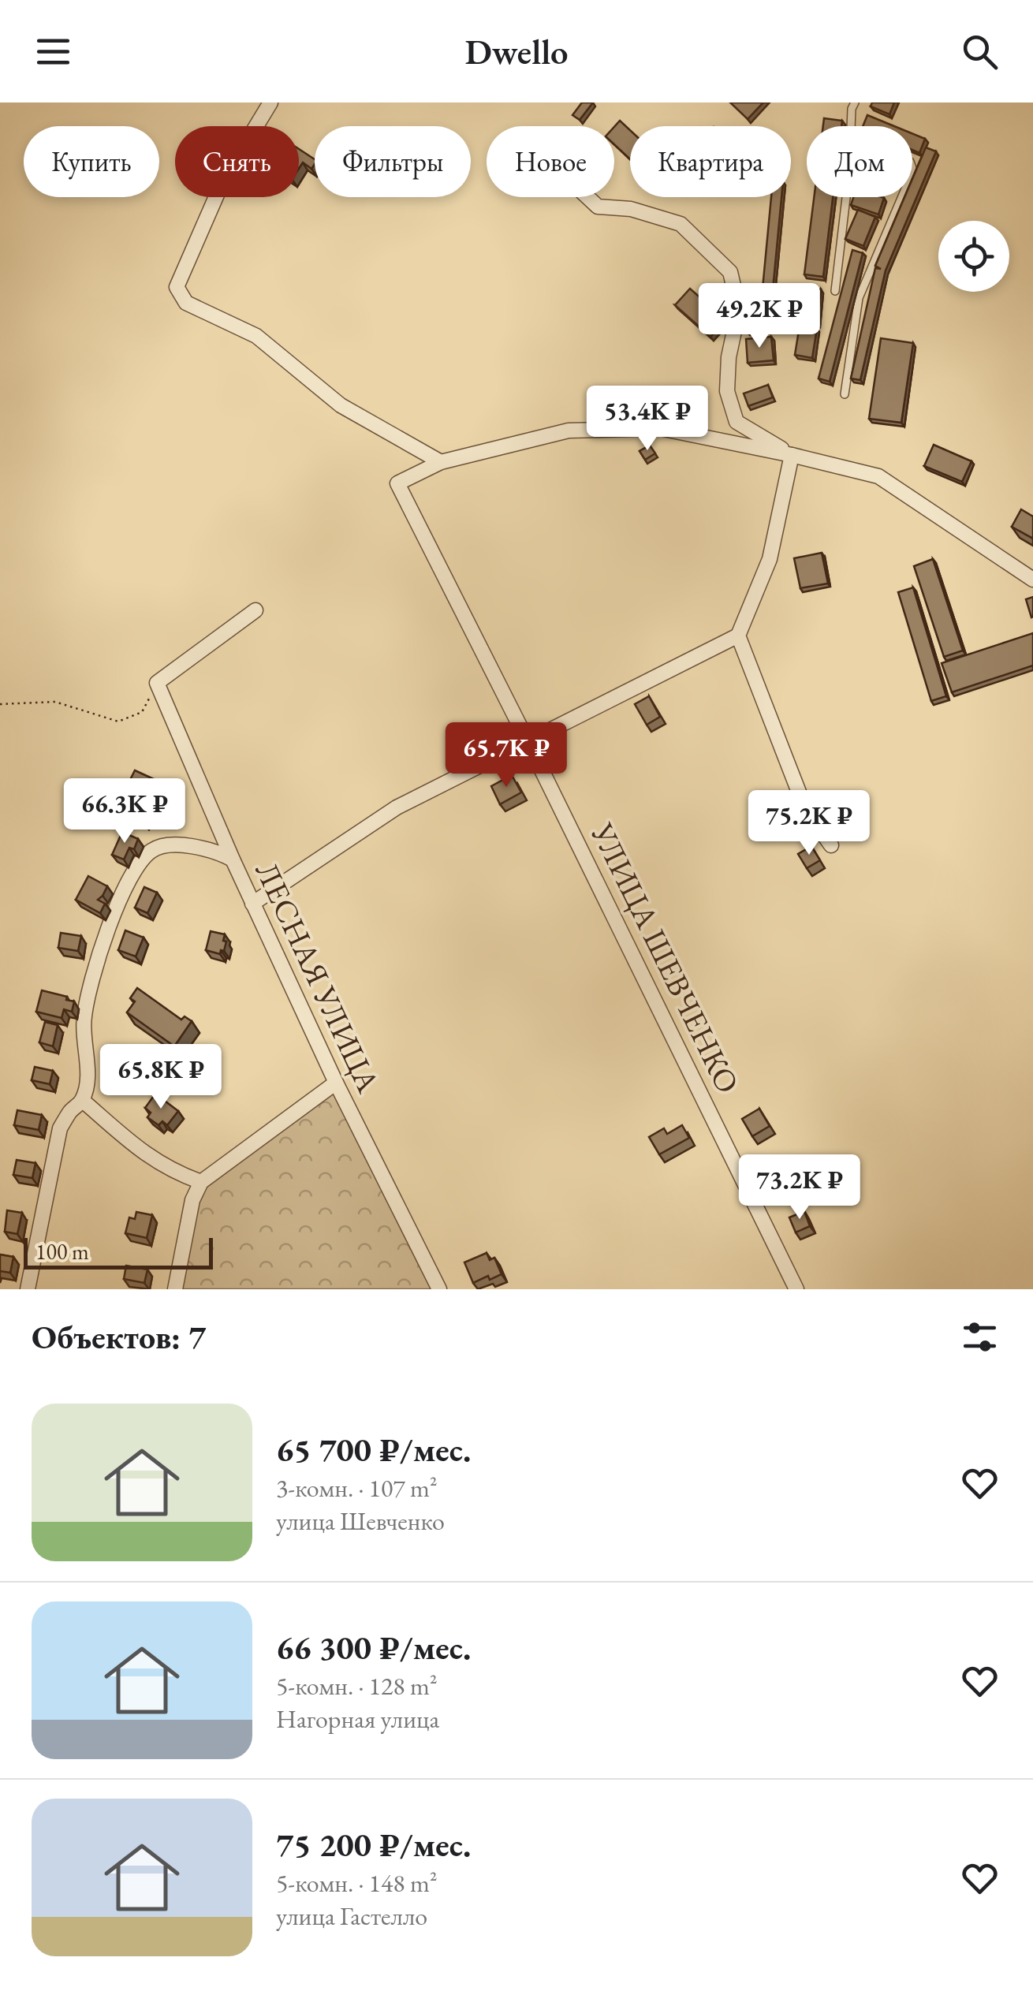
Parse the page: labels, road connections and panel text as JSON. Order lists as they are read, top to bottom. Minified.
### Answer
{"streets":{"street":["УЛИЦА ШЕВЧЕНКО","ЛЕСНАЯ УЛИЦА"]},"scale_bar":"100 m","page":{"header":"Dwello","chip":["Купить","Снять","Фильтры","Новое","Квартира","Дом"],"price":["49.2K ₽","53.4K ₽","65.7K ₽","66.3K ₽","75.2K ₽","65.8K ₽","73.2K ₽"],"scale":"100 m","heading":"Объектов: 7","list":[{"name":"65 700 ₽/мес.","note":"3-комн. · 107 m² · улица Шевченко"},{"name":"66 300 ₽/мес.","note":"5-комн. · 128 m² · Нагорная улица"},{"name":"75 200 ₽/мес.","note":"5-комн. · 148 m² · улица Гастелло"}]}}
